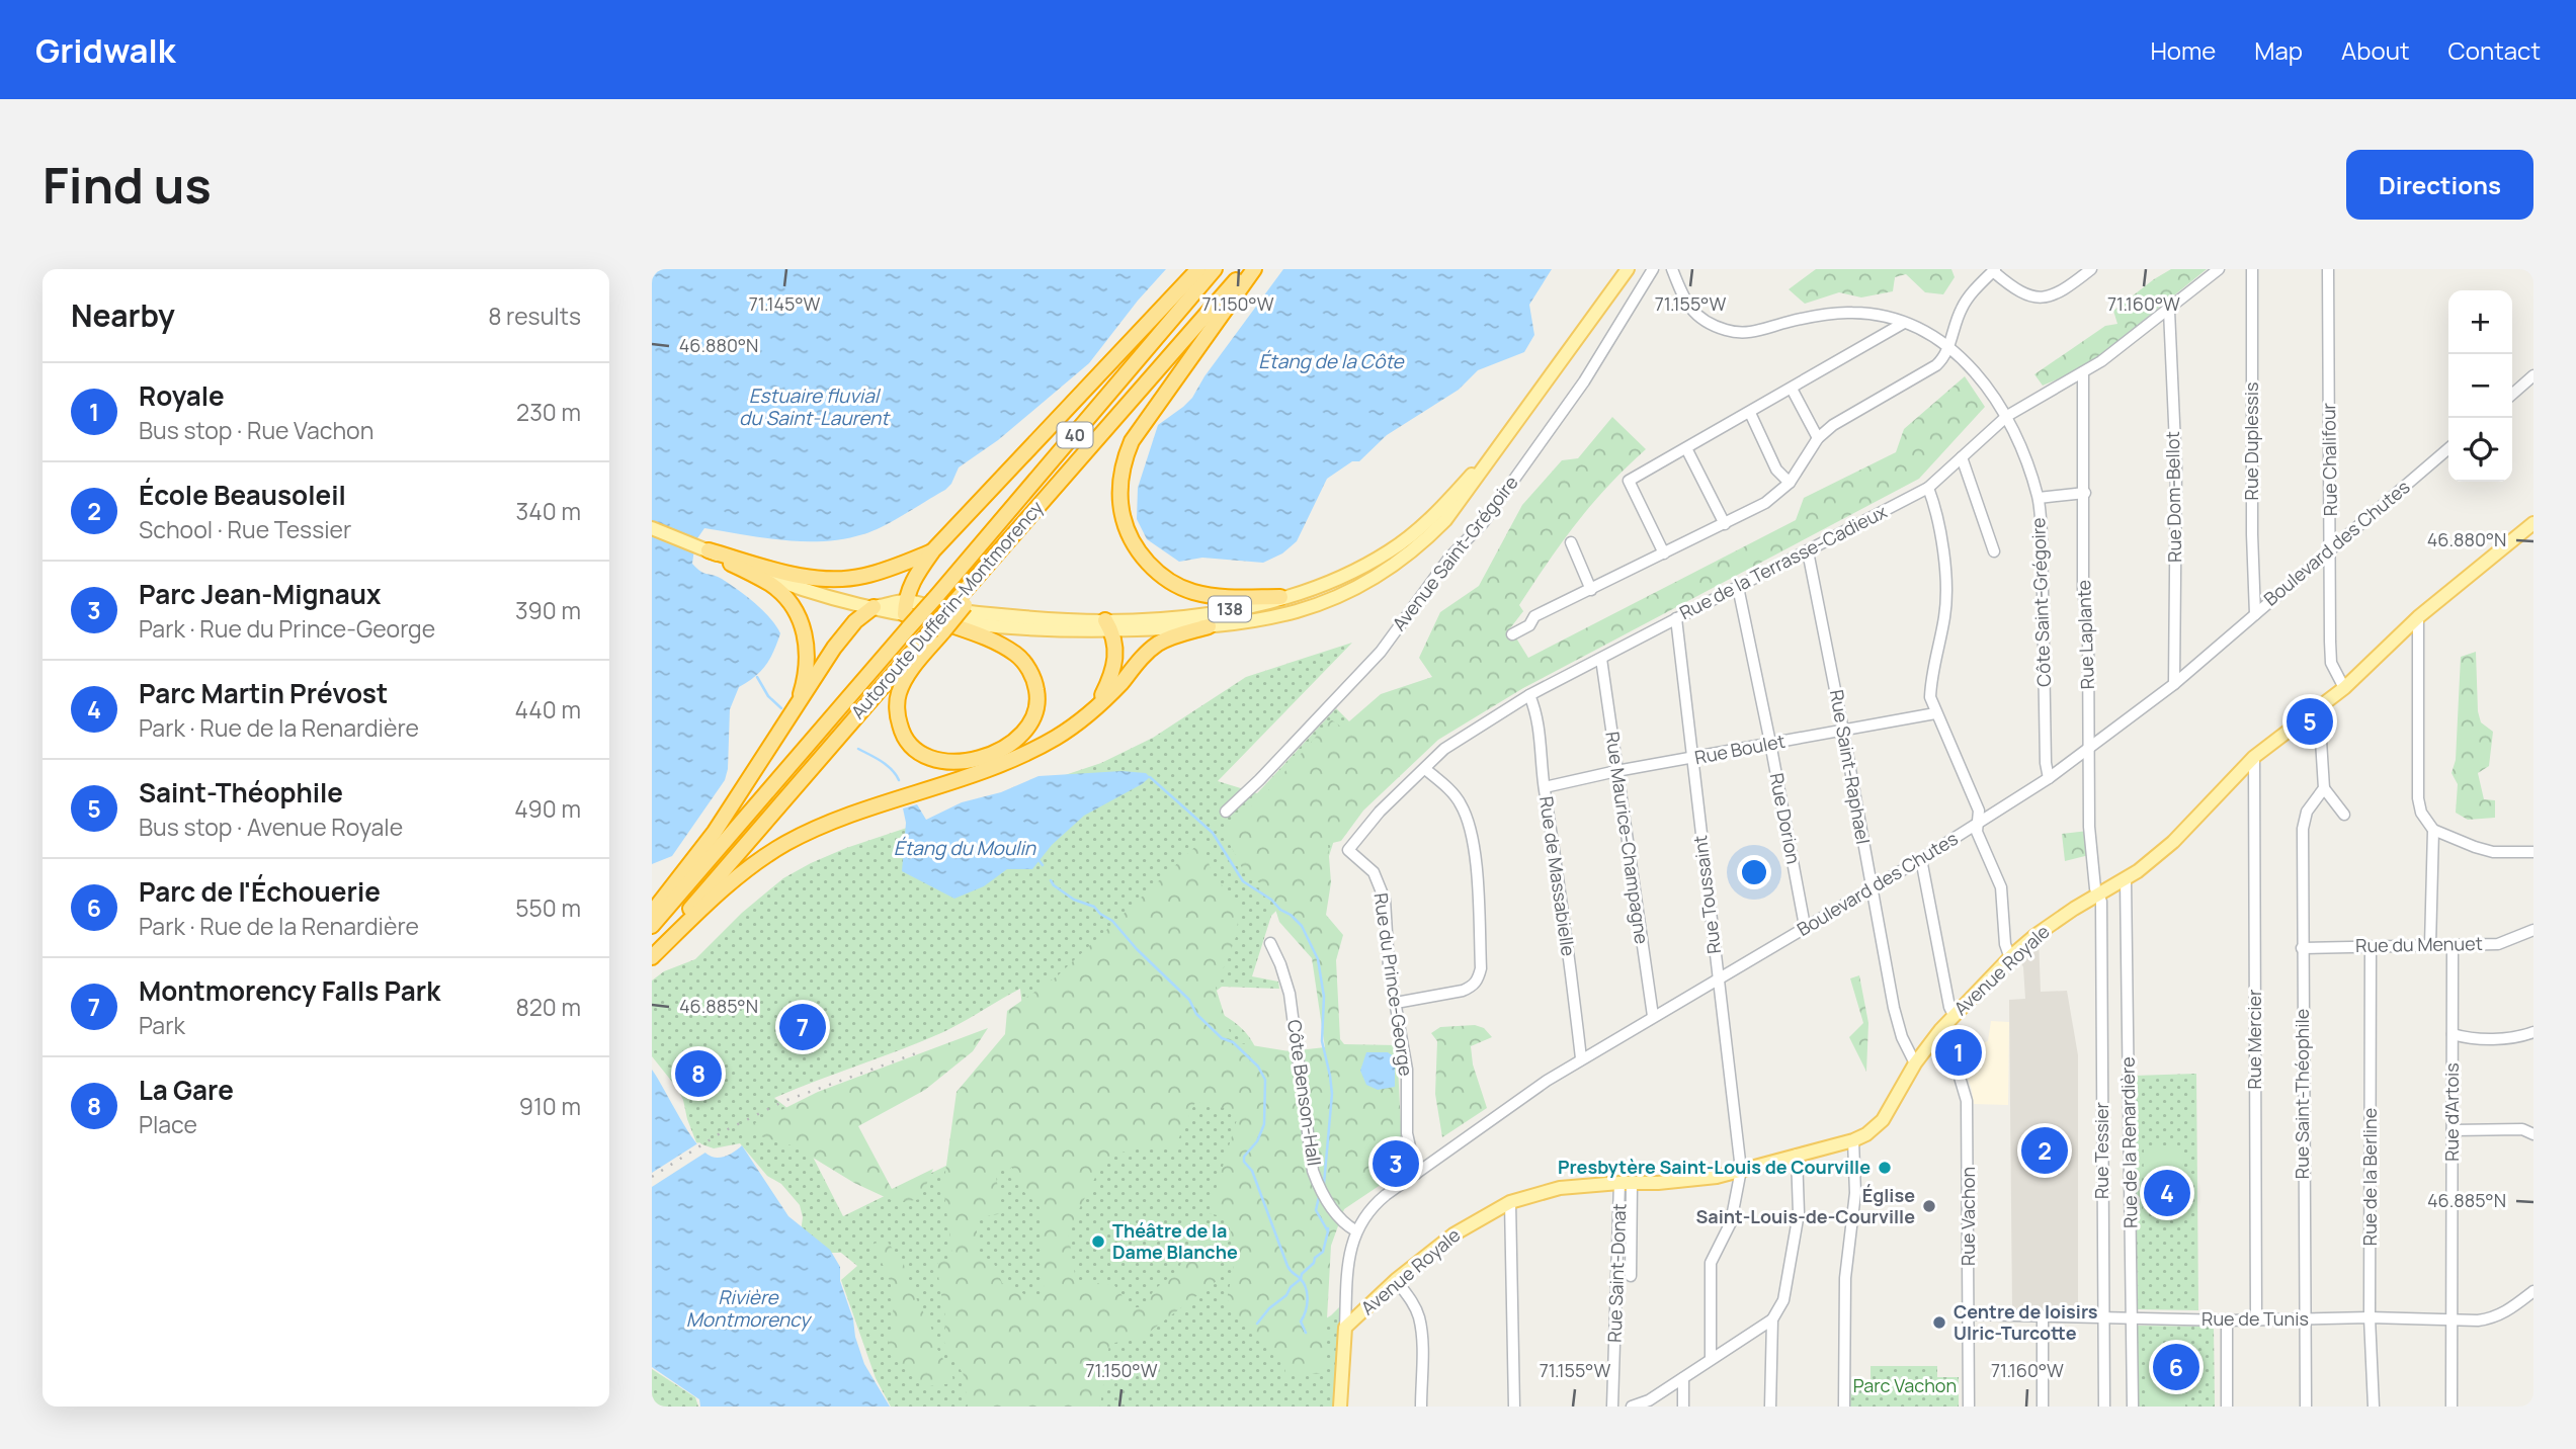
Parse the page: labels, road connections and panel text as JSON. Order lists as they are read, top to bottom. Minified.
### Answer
{"streets":{"highway":["40","Autoroute Dufferin-Montmorency"],"main road":["138","Avenue Royale"],"street":["Rue Duplessis","Rue Chalifour","Rue Dom-Bellot","Boulevard des Chutes","Avenue Saint-Grégoire","Rue de la Terrasse-Cadieux","Côte Saint-Grégoire","Rue Laplante","Rue Boulet","Rue Saint-Raphael","Rue Dorion","Rue Maurice-Champagne","Rue de Massabielle","Rue Toussaint","Rue du Menuet","Rue du Prince-George","Rue Mercier","Côte Benson-Hall","Rue Saint-Théophile","Rue d'Artois","Rue de la Renardière","Rue Tessier","Rue de la Berline","Rue Vachon","Rue Saint-Donat","Rue de Tunis"]},"crossings":[["40","Autoroute Dufferin-Montmorency"],["Rue Duplessis","Boulevard des Chutes"],["Rue Chalifour","Boulevard des Chutes"],["Rue Chalifour","Avenue Royale"],["Rue Dom-Bellot","Boulevard des Chutes"],["Rue Dom-Bellot","Rue de la Terrasse-Cadieux"],["Boulevard des Chutes","Côte Saint-Grégoire"],["Boulevard des Chutes","Rue Laplante"],["Boulevard des Chutes","Rue Saint-Raphael"],["Boulevard des Chutes","Rue Dorion"],["Boulevard des Chutes","Rue Maurice-Champagne"],["Boulevard des Chutes","Rue de Massabielle"],["Boulevard des Chutes","Rue Toussaint"],["Boulevard des Chutes","Avenue Royale"],["Boulevard des Chutes","Rue du Prince-George"],["Boulevard des Chutes","Côte Benson-Hall"],["Rue de la Terrasse-Cadieux","Côte Saint-Grégoire"],["Rue de la Terrasse-Cadieux","Rue Laplante"],["Rue de la Terrasse-Cadieux","Rue Saint-Raphael"],["Rue de la Terrasse-Cadieux","Rue Dorion"],["Rue de la Terrasse-Cadieux","Rue Maurice-Champagne"],["Rue de la Terrasse-Cadieux","Rue de Massabielle"],["Rue de la Terrasse-Cadieux","Rue Toussaint"],["Rue de la Terrasse-Cadieux","Rue du Prince-George"],["138","Autoroute Dufferin-Montmorency"],["Rue Laplante","Avenue Royale"],["Rue Laplante","Rue Tessier"],["Rue Boulet","Rue Saint-Raphael"],["Rue Boulet","Rue Dorion"],["Rue Boulet","Rue Maurice-Champagne"],["Rue Boulet","Rue de Massabielle"],["Rue Boulet","Rue Toussaint"],["Rue Saint-Raphael","Avenue Royale"],["Rue Toussaint","Avenue Royale"],["Rue du Menuet","Rue Saint-Théophile"],["Rue du Menuet","Rue d'Artois"],["Rue du Menuet","Rue de la Berline"],["Avenue Royale","Rue Mercier"],["Avenue Royale","Rue de la Renardière"],["Avenue Royale","Rue Tessier"],["Avenue Royale","Rue Vachon"],["Avenue Royale","Rue Saint-Donat"],["Rue Mercier","Rue de Tunis"],["Rue Saint-Théophile","Rue de Tunis"],["Rue d'Artois","Rue de Tunis"],["Rue de la Renardière","Rue de Tunis"],["Rue Tessier","Rue de Tunis"],["Rue de la Berline","Rue de Tunis"],["Rue Vachon","Rue de Tunis"]],"water":["Étang de la Côte","Estuaire fluvial du Saint-Laurent","Étang du Moulin","Rivière Montmorency"],"parks":["Parc Vachon"],"places":["Presbytère Saint-Louis de Courville","Église Saint-Louis-de-Courville","Théâtre de la Dame Blanche","Centre de loisirs Ulric-Turcotte"],"page":{"header":"Gridwalk","nav":["Home","Map","About","Contact"],"buttons":"Directions","title":"Find us","heading":["Nearby","8 results"],"map_buttons":["+","−"],"list":[{"mark":"1","name":"Royale","note":"Bus stop · Rue Vachon","value":"230 m"},{"mark":"2","name":"École Beausoleil","note":"School · Rue Tessier","value":"340 m"},{"mark":"3","name":"Parc Jean-Mignaux","note":"Park · Rue du Prince-George","value":"390 m"},{"mark":"4","name":"Parc Martin Prévost","note":"Park · Rue de la Renardière","value":"440 m"},{"mark":"5","name":"Saint-Théophile","note":"Bus stop · Avenue Royale","value":"490 m"},{"mark":"6","name":"Parc de l'Échouerie","note":"Park · Rue de la Renardière","value":"550 m"},{"mark":"7","name":"Montmorency Falls Park","note":"Park","value":"820 m"},{"mark":"8","name":"La Gare","note":"Place","value":"910 m"}],"pins":["5","7","1","8","2","3","4","6"]},"coordinates":["71.145°W","71.150°W","71.155°W","71.160°W","46.880°N","46.885°N"]}
